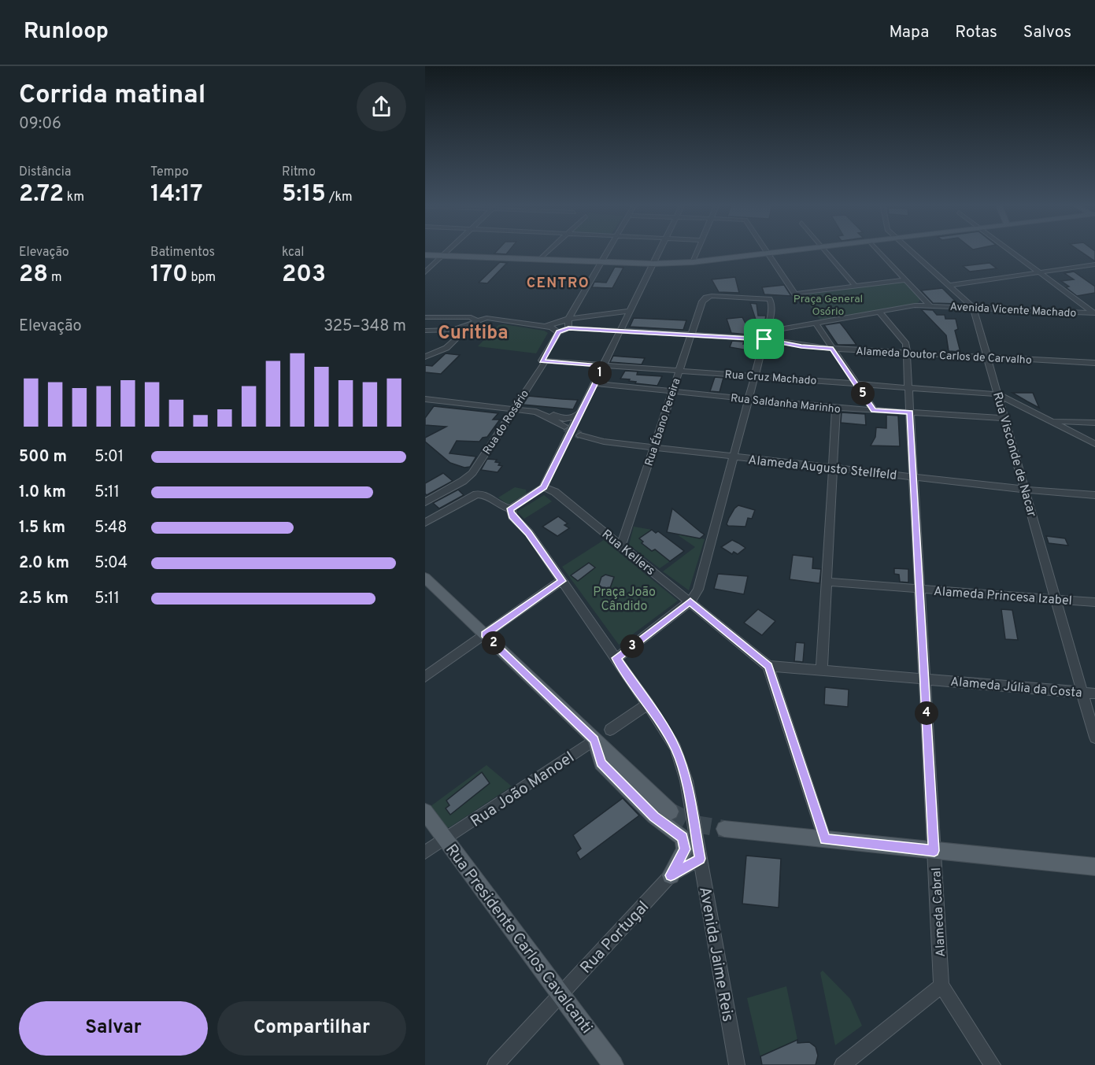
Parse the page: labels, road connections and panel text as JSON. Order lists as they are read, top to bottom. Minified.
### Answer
{"streets":{"main road":["Rua Presidente Carlos Cavalcanti"],"street":["Avenida Vicente Machado","Alameda Doutor Carlos de Carvalho","Rua Cruz Machado","Rua Saldanha Marinho","Rua do Rosário","Rua Ébano Pereira","Rua Visconde de Nacar","Alameda Augusto Stellfeld","Rua Kellers","Alameda Princesa Izabel","Alameda Júlia da Costa","Rua João Manoel","Alameda Cabral","Rua Portugal","Avenida Jaime Reis"]},"crossings":[["Avenida Vicente Machado","Alameda Doutor Carlos de Carvalho"],["Avenida Vicente Machado","Rua Ébano Pereira"],["Avenida Vicente Machado","Rua Visconde de Nacar"],["Avenida Vicente Machado","Alameda Cabral"],["Alameda Doutor Carlos de Carvalho","Rua Ébano Pereira"],["Alameda Doutor Carlos de Carvalho","Rua Visconde de Nacar"],["Alameda Doutor Carlos de Carvalho","Alameda Cabral"],["Rua Cruz Machado","Rua do Rosário"],["Rua Cruz Machado","Rua Ébano Pereira"],["Rua Cruz Machado","Rua Visconde de Nacar"],["Rua Cruz Machado","Alameda Cabral"],["Rua Saldanha Marinho","Rua Ébano Pereira"],["Rua Saldanha Marinho","Rua Visconde de Nacar"],["Rua Saldanha Marinho","Alameda Cabral"],["Rua Ébano Pereira","Alameda Augusto Stellfeld"],["Rua Ébano Pereira","Rua Kellers"],["Rua Visconde de Nacar","Alameda Augusto Stellfeld"],["Rua Visconde de Nacar","Alameda Princesa Izabel"],["Rua Visconde de Nacar","Alameda Júlia da Costa"],["Alameda Augusto Stellfeld","Alameda Cabral"],["Rua Kellers","Alameda Júlia da Costa"],["Alameda Princesa Izabel","Alameda Cabral"],["Alameda Júlia da Costa","Alameda Cabral"],["Rua João Manoel","Rua Presidente Carlos Cavalcanti"],["Rua Portugal","Rua Presidente Carlos Cavalcanti"],["Rua Portugal","Avenida Jaime Reis"]],"districts":["CENTRO","Curitiba"],"parks":["Praça General Osório","Praça João Cândido"],"page":{"header":"Runloop","nav":["Mapa","Rotas","Salvos"],"heading":["Corrida matinal","09:06"],"stats":[["Distância","2.72 km"],["Tempo","14:17"],["Ritmo","5:15 /km"],["Elevação","28 m"],["Batimentos","170 bpm"],["kcal","203"]],"chart":["Elevação","325–348 m"],"pins":["1","5","2","3","4"],"list":[{"name":"500 m","note":"5:01"},{"name":"1.0 km","note":"5:11"},{"name":"1.5 km","note":"5:48"},{"name":"2.0 km","note":"5:04"},{"name":"2.5 km","note":"5:11"}],"buttons":["Salvar","Compartilhar"]}}
